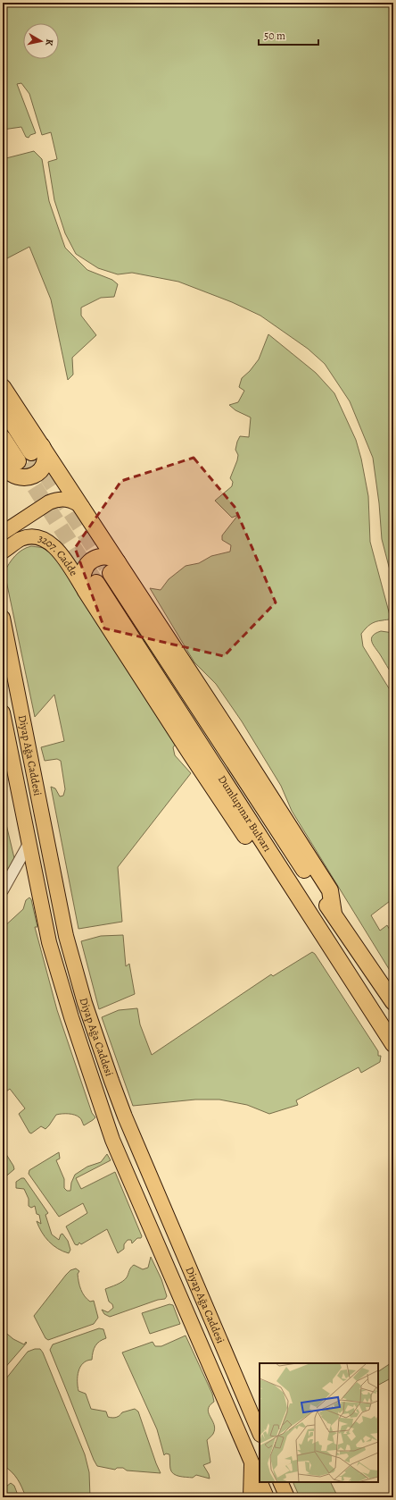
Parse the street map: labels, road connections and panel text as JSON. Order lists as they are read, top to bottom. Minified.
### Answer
{"streets":{"main road":["3207. Cadde","Diyap Ağa Caddesi"]},"scale_bar":"50 m","north":"right"}
